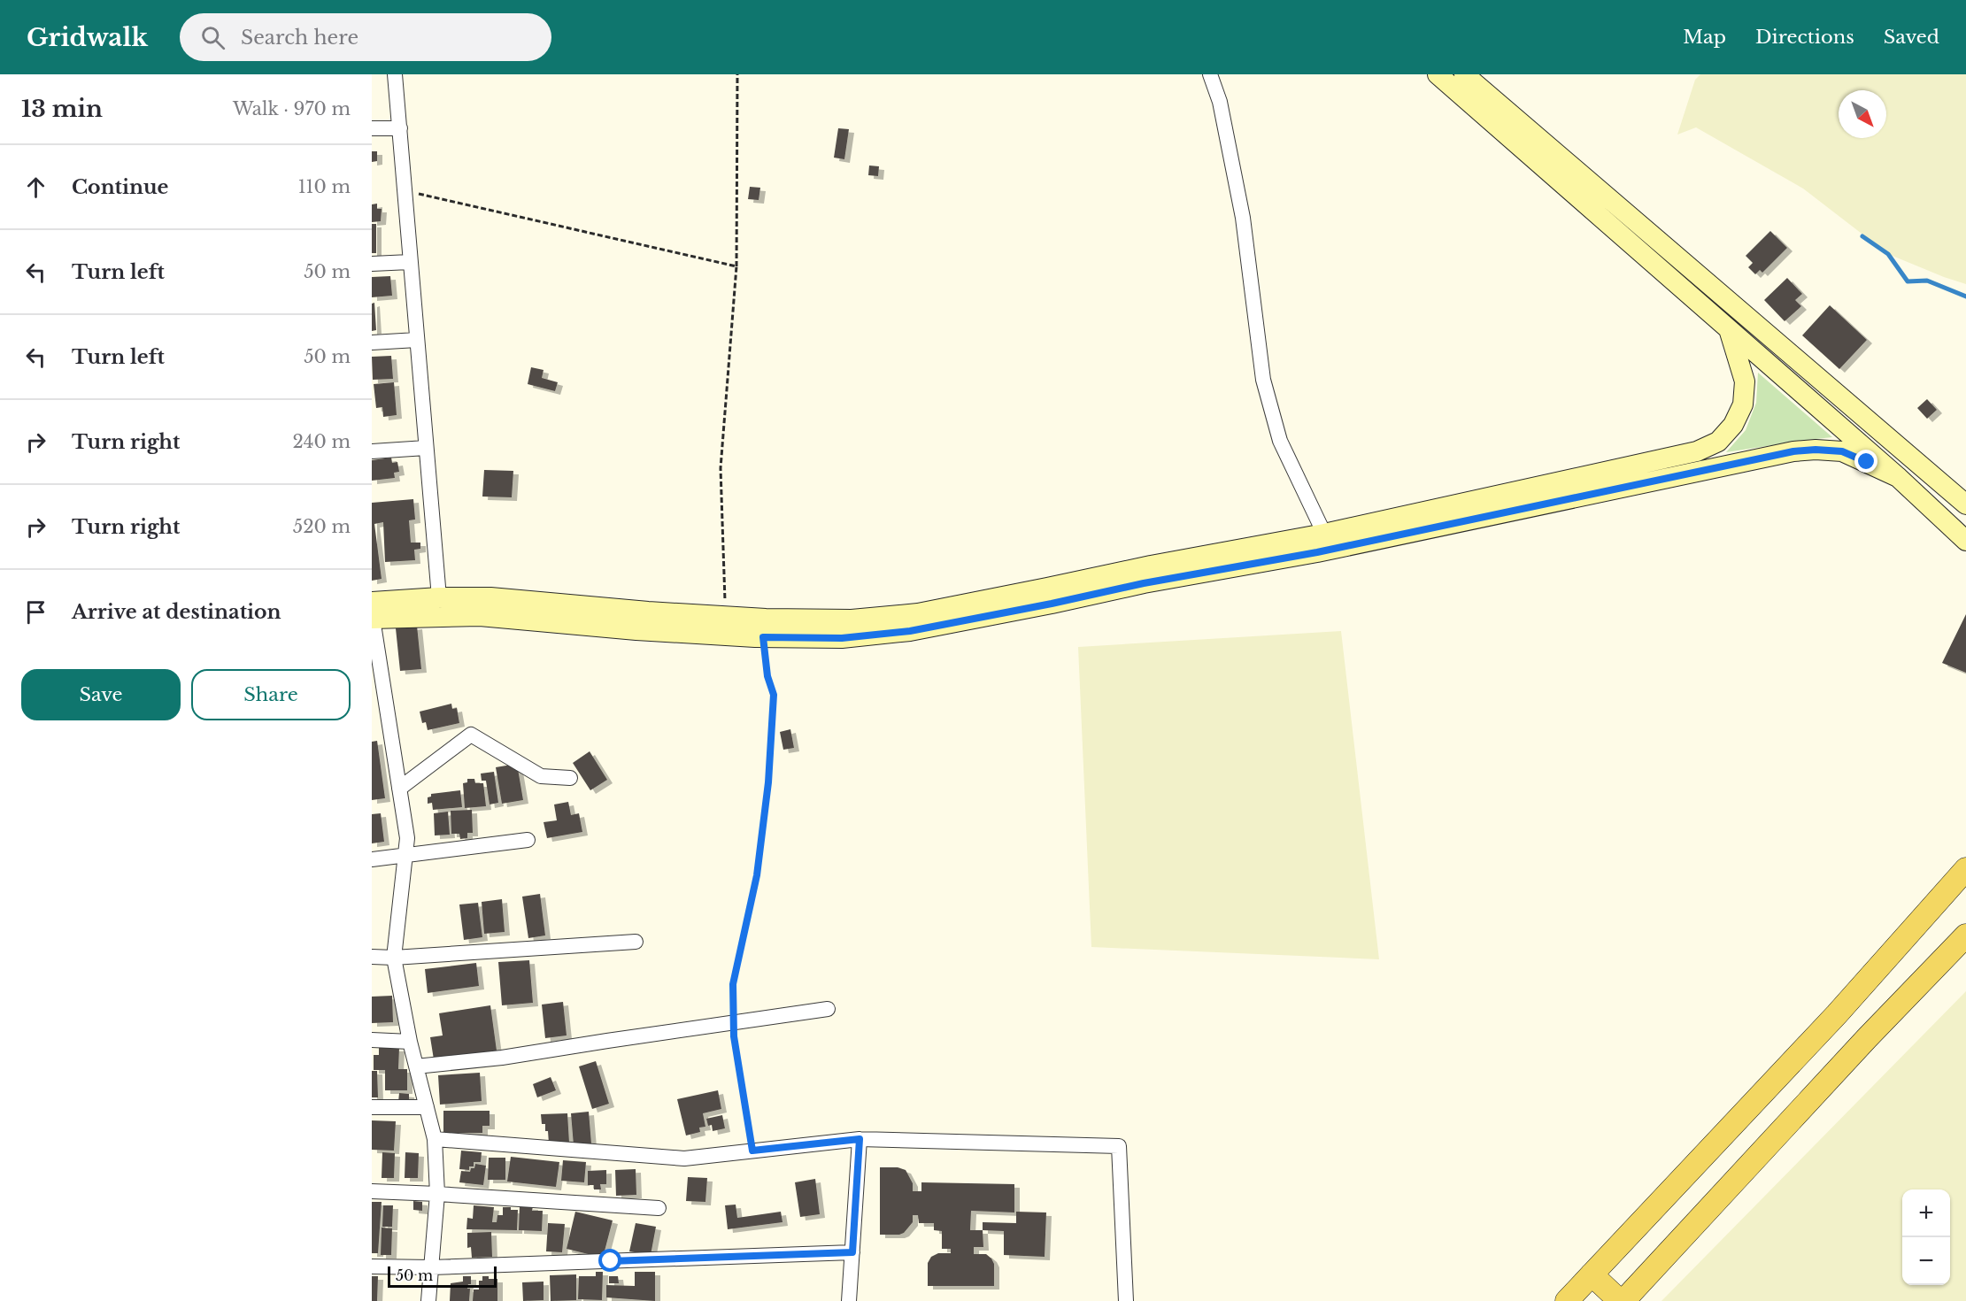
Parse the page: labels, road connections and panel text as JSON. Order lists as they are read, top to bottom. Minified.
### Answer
{"scale_bar":"50 m","north":"bottom right","page":{"header":"Gridwalk","search":"Search here","nav":["Map","Directions","Saved"],"heading":["13 min","Walk · 970 m"],"list":[["Continue","110 m"],["Turn left","50 m"],["Turn left","50 m"],["Turn right","240 m"],["Turn right","520 m"],"Arrive at destination"],"buttons":["Save","Share"],"map_buttons":["+","−"],"scale":"50 m"}}
